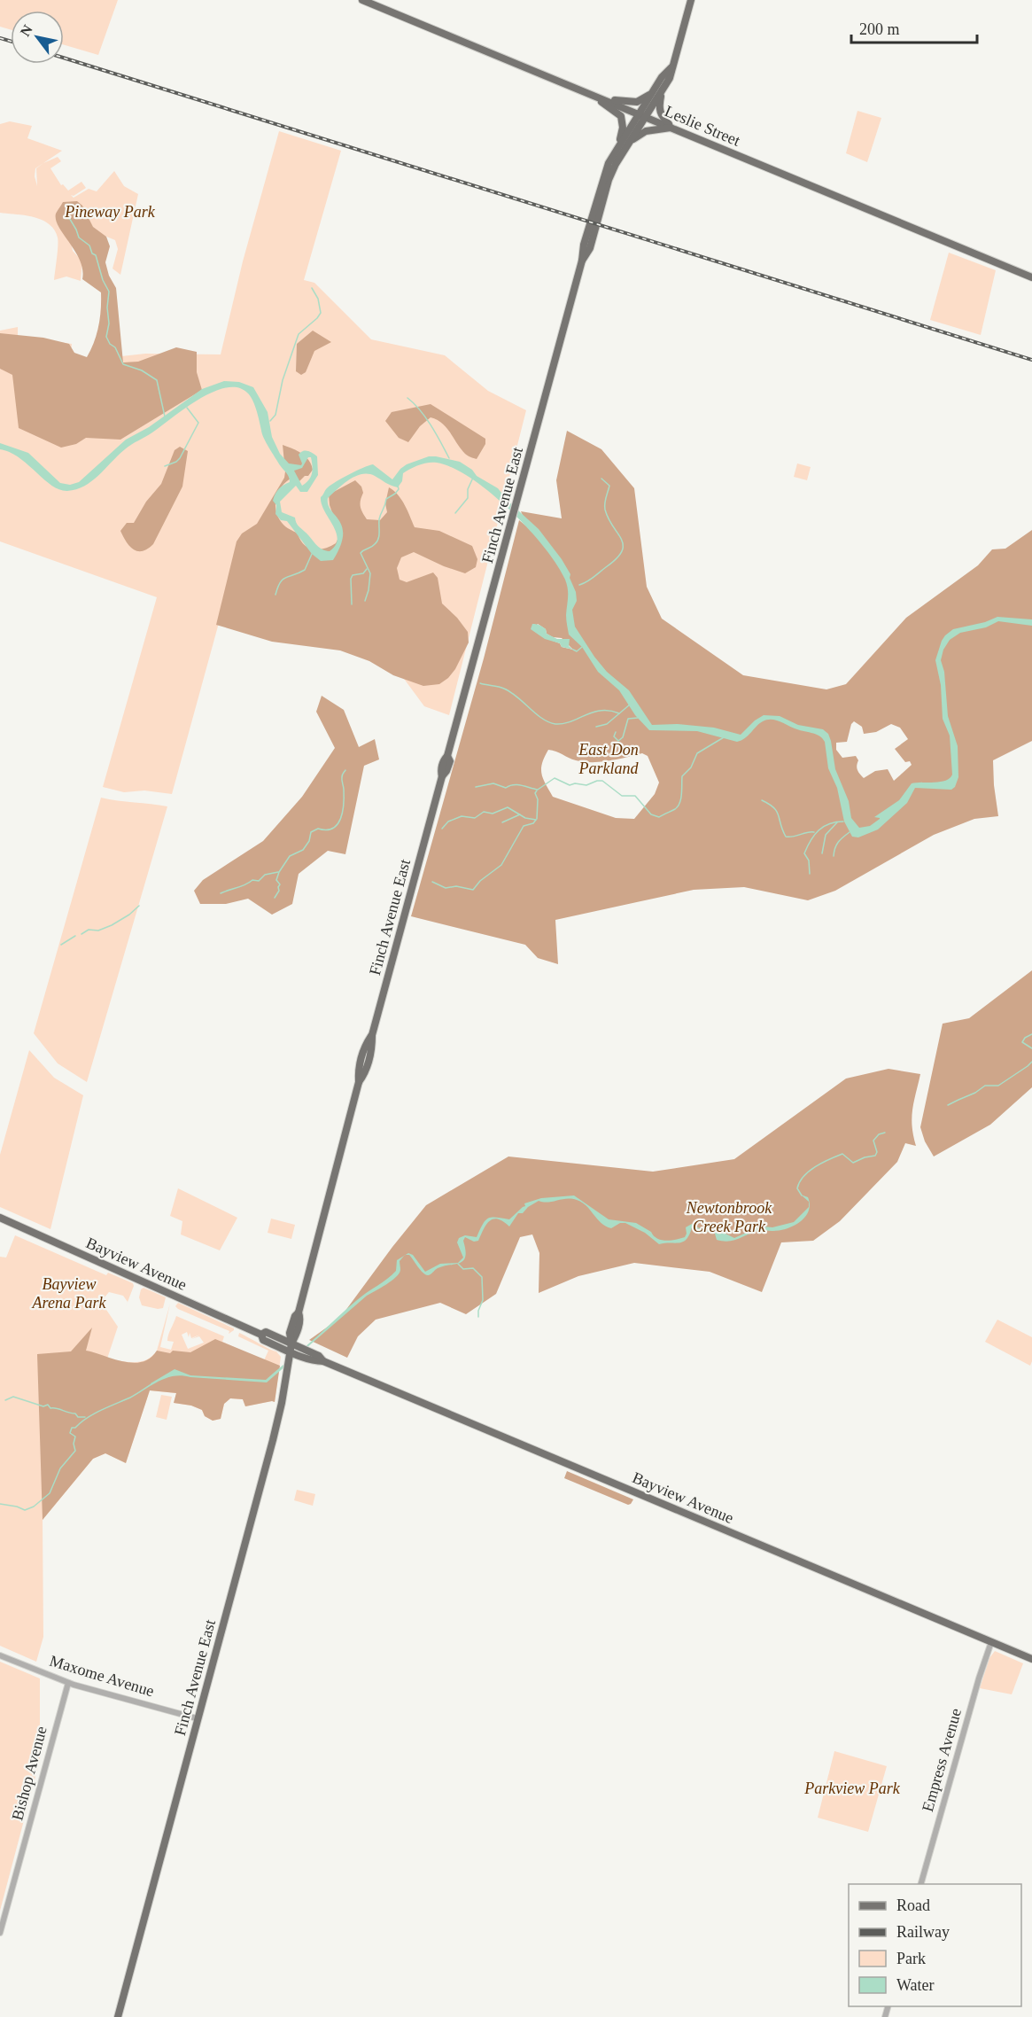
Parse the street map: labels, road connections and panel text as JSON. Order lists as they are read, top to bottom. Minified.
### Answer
{"streets":{"main road":["Leslie Street","Finch Avenue East","Bayview Avenue"],"street":["Maxome Avenue","Empress Avenue","Bishop Avenue"]},"crossings":[["Leslie Street","Finch Avenue East"],["Finch Avenue East","Bayview Avenue"],["Finch Avenue East","Maxome Avenue"],["Bayview Avenue","Empress Avenue"],["Maxome Avenue","Bishop Avenue"]],"parks":["Pineway Park","East Don Parkland","Newtonbrook Creek Park","Bayview Arena Park","Parkview Park"],"legend":["Road","Railway","Park","Water"],"scale_bar":"200 m","north":"top left"}
